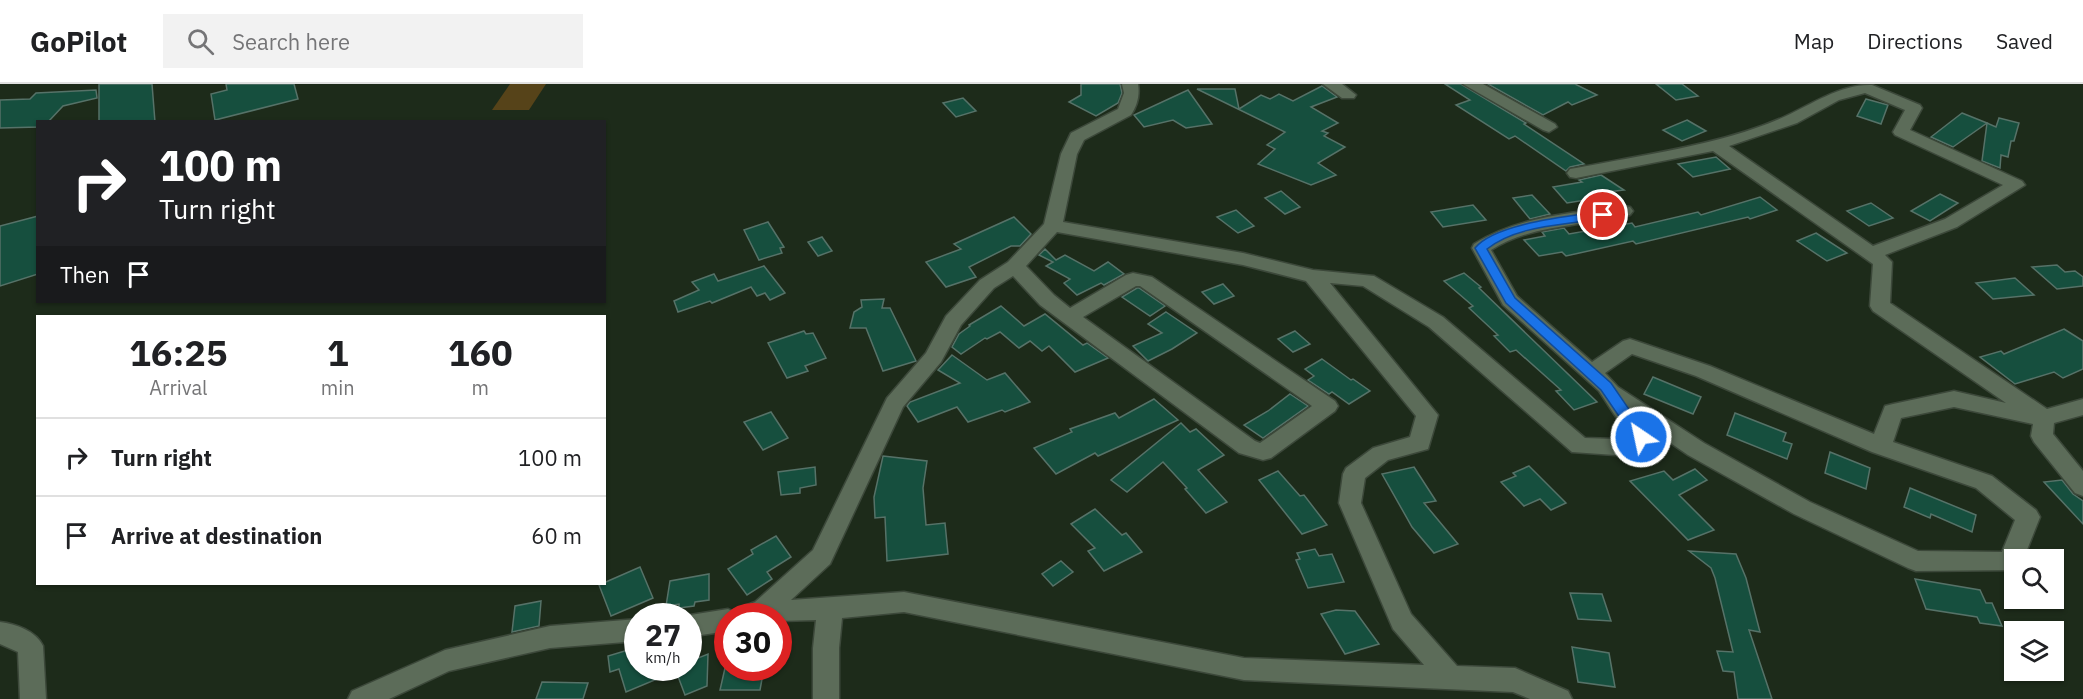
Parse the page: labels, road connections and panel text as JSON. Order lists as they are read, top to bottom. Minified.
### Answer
{"page":{"header":"GoPilot","search":"Search here","nav":["Map","Directions","Saved"],"turn":["100 m","Turn right"],"then":"Then","eta":["16:25","Arrival","1","min","160","m"],"list":[{"name":"Turn right","value":"100 m"},{"name":"Arrive at destination","value":"60 m"}],"speed":"27 km/h","limit":"30"}}
